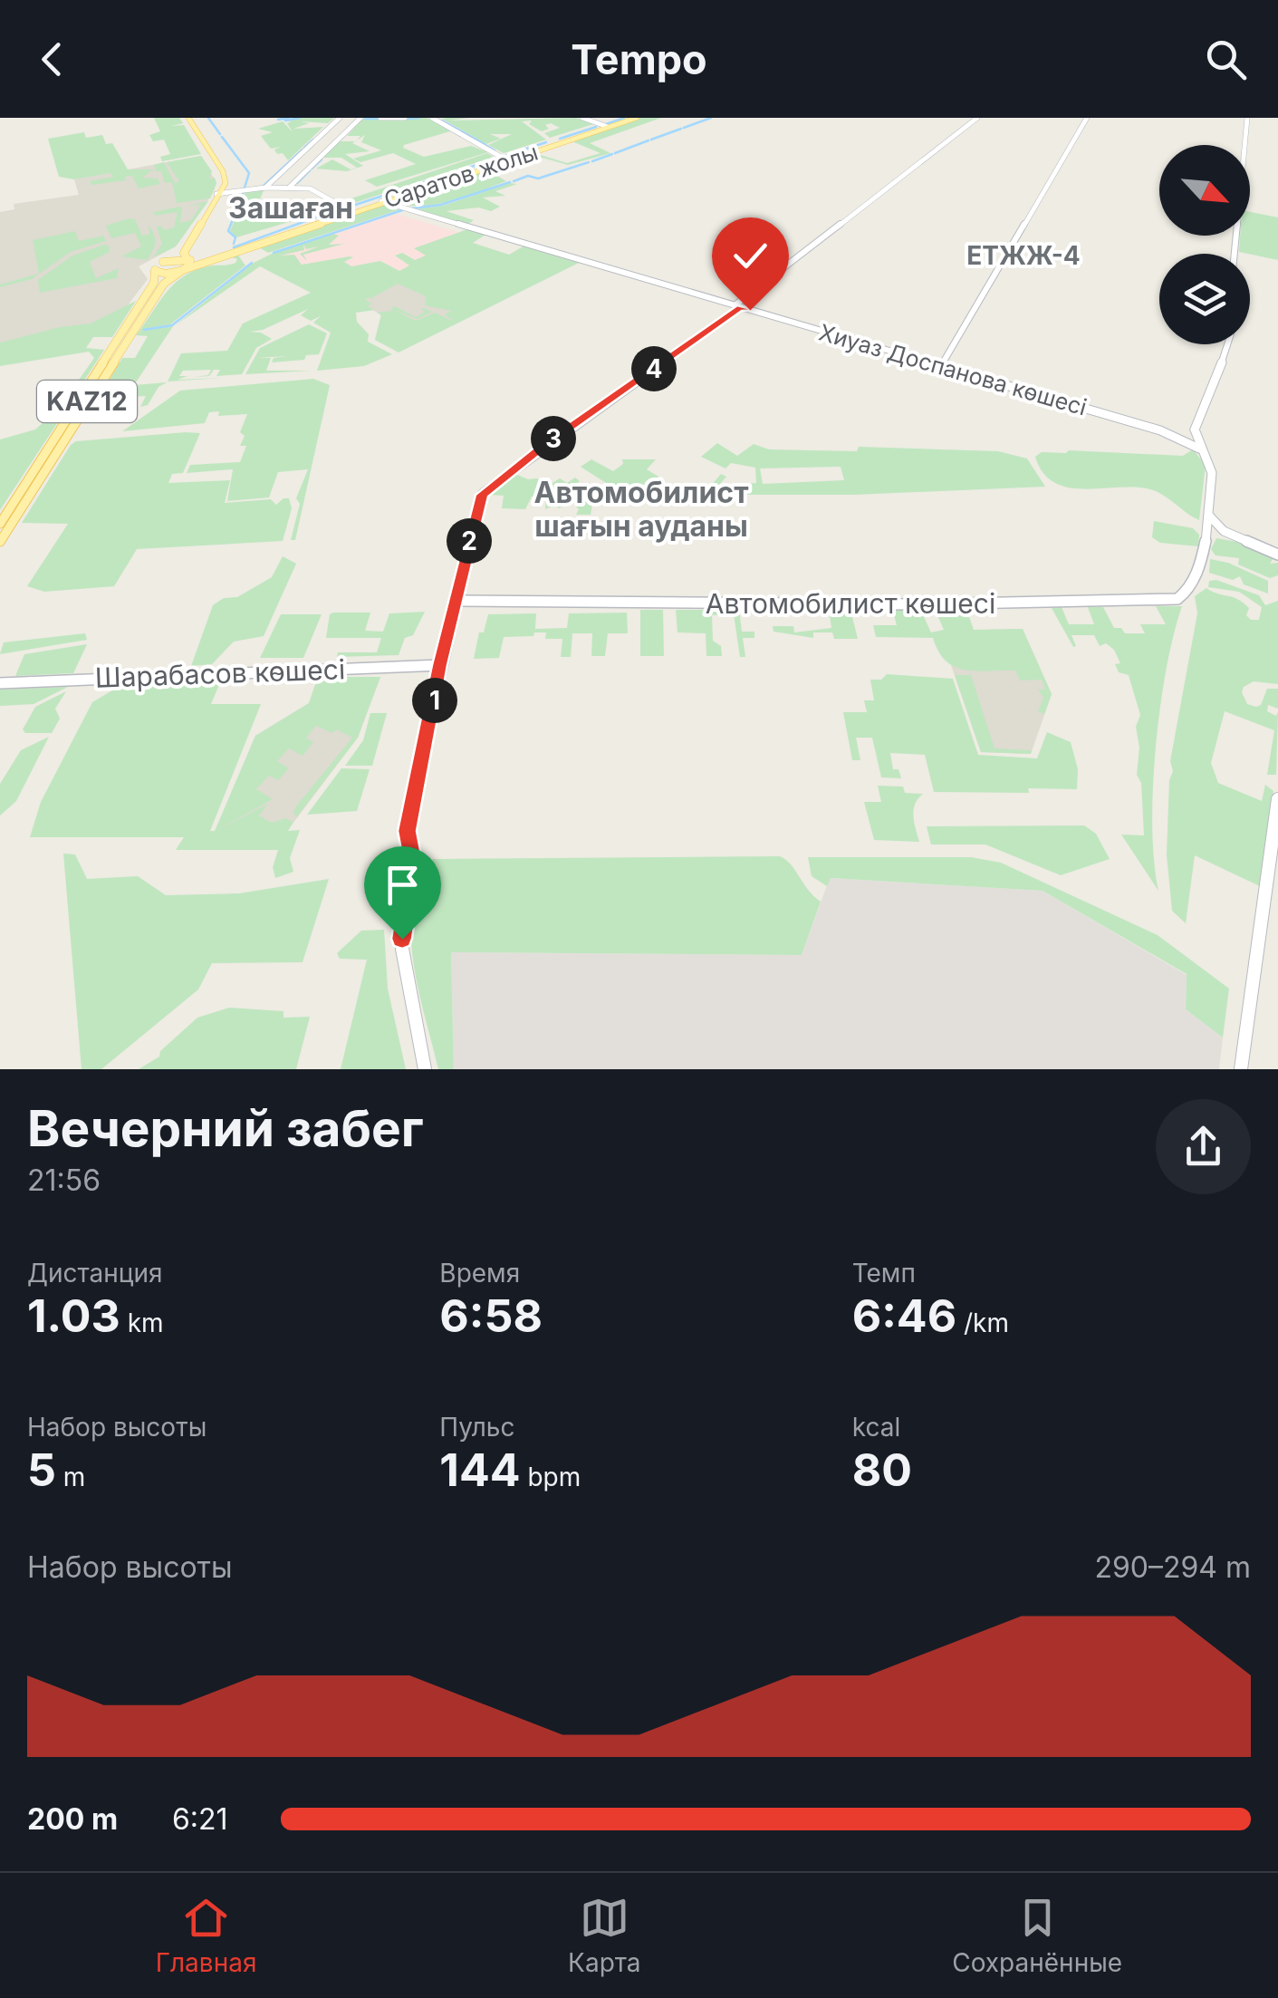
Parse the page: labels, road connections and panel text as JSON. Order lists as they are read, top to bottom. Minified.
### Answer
{"streets":{"main road":["Саратов жолы","KAZ12"],"street":["Хиуаз Доспанова көшесі","Автомобилист көшесі","Шарабасов көшесі"]},"crossings":[["Саратов жолы","Хиуаз Доспанова көшесі"],["Саратов жолы","KAZ12"]],"districts":["Зашаған","ЕТЖЖ-4","Автомобилист шағын ауданы"],"north":"bottom right","page":{"header":"Tempo","pins":["4","3","2","1"],"heading":["Вечерний забег","21:56"],"stats":[["Дистанция","1.03 km"],["Время","6:58"],["Темп","6:46 /km"],["Набор высоты","5 m"],["Пульс","144 bpm"],["kcal","80"]],"chart":["Набор высоты","290–294 m"],"list":[{"name":"200 m","note":"6:21"}],"tabs":["Главная","Карта","Сохранённые"]}}
